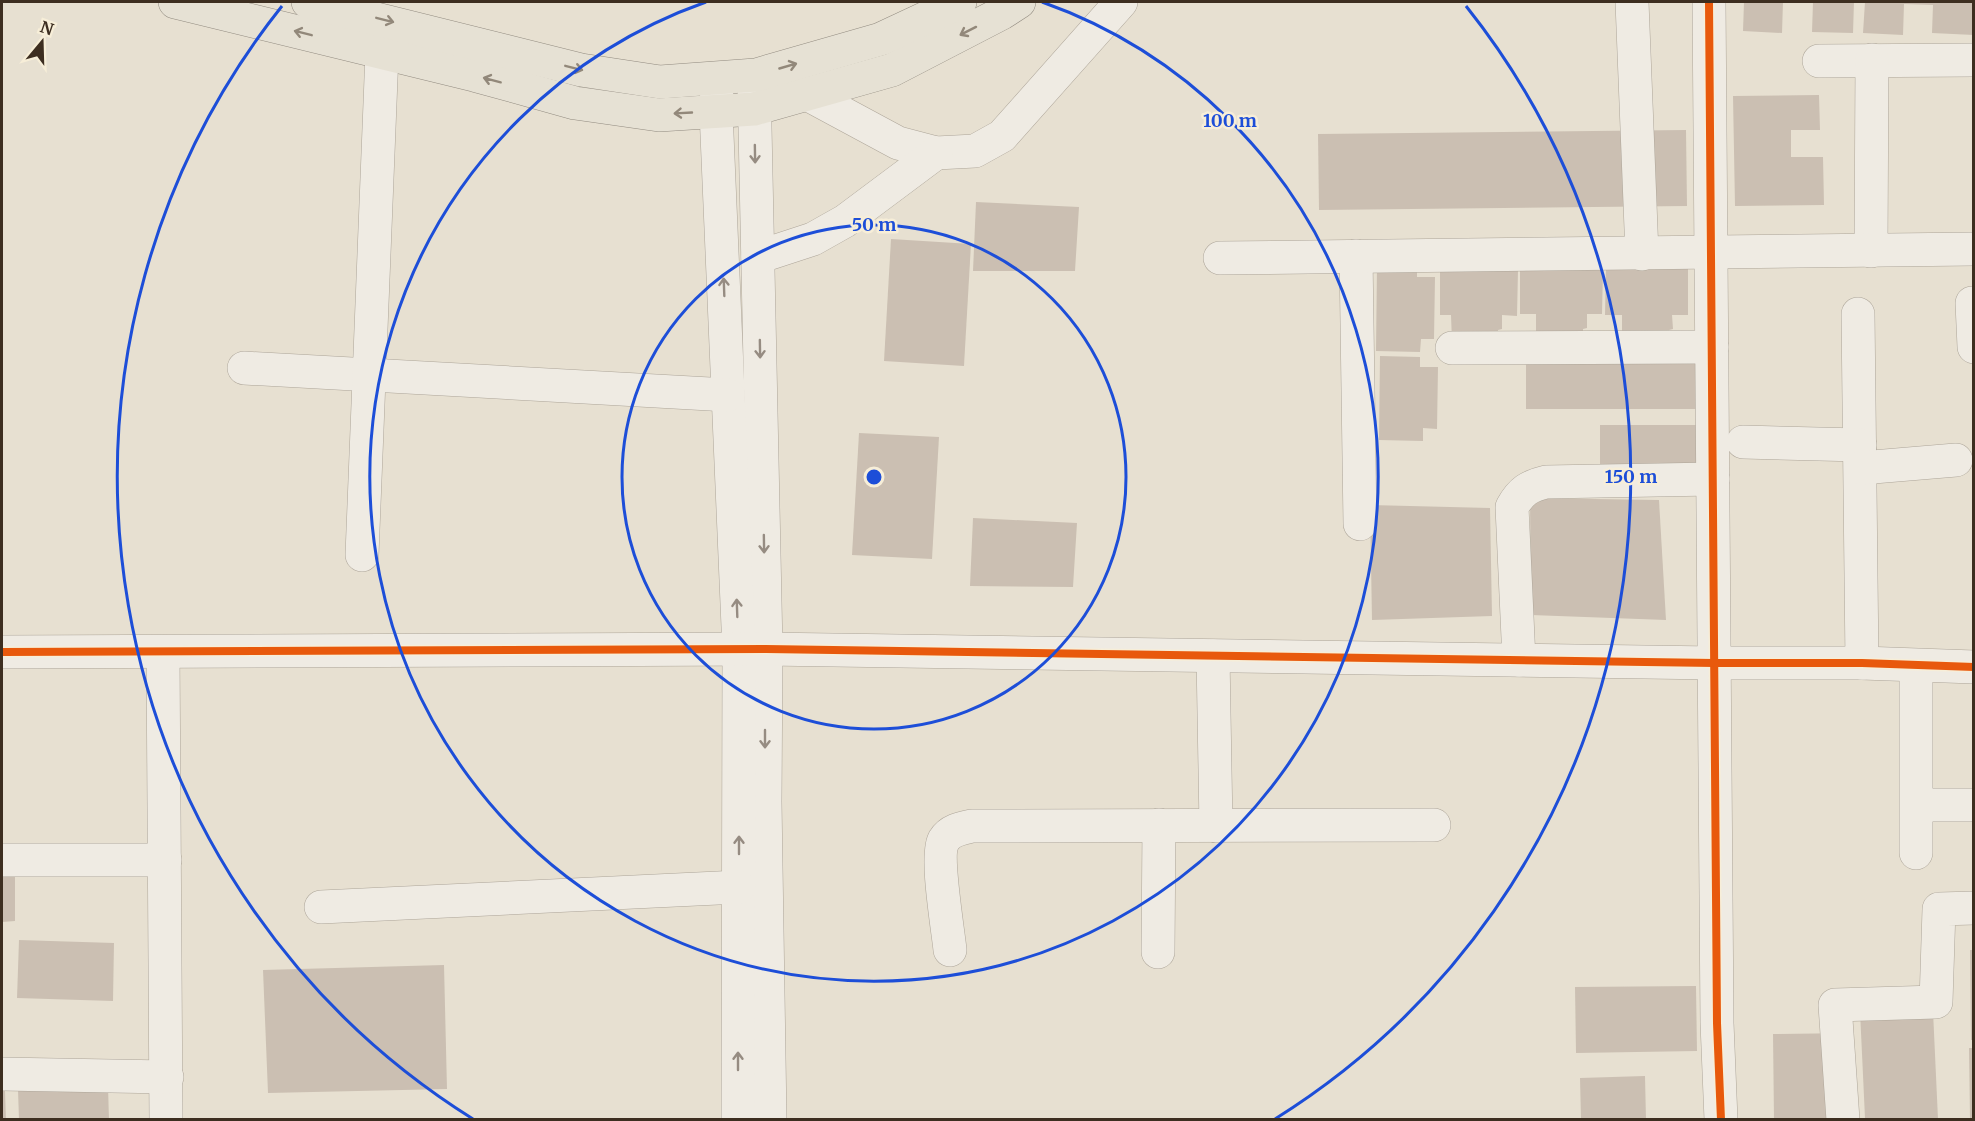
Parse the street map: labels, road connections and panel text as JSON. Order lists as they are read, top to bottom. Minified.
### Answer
{"north":"top","rings":["100 m","50 m","150 m"]}
